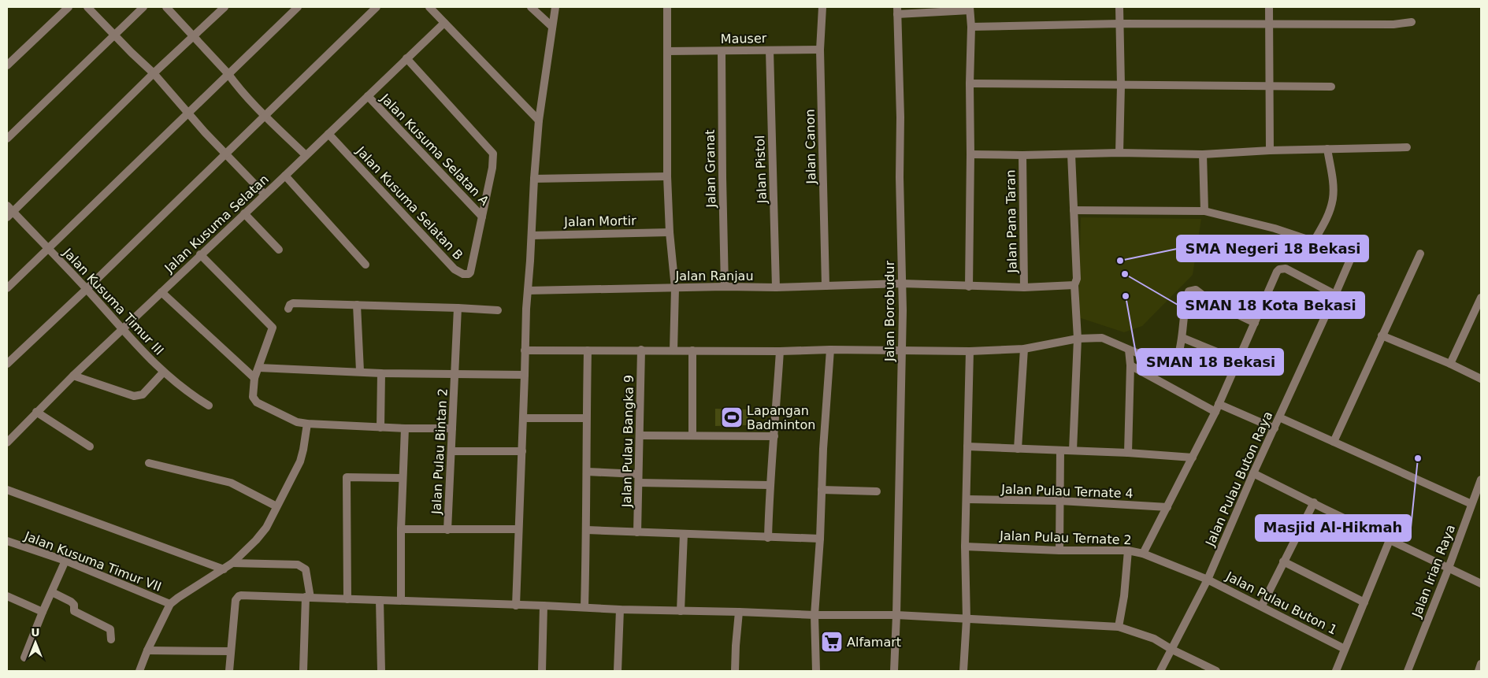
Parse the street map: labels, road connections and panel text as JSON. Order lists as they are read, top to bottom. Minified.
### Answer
{"streets":{"street":["Mauser","Jalan Canon","Jalan Kusuma Selatan A","Jalan Granat","Jalan Pistol","Jalan Kusuma Selatan B","Jalan Mortir","Jalan Pana Taran","Jalan Kusuma Selatan","Jalan Ranjau","Jalan Kusuma Timur III","Jalan Borobudur","Jalan Pulau Bangka 9","Jalan Pulau Bintan 2","Jalan Pulau Buton Raya","Jalan Pulau Ternate 4","Jalan Pulau Ternate 2","Jalan Kusuma Timur VII","Jalan Irian Raya","Jalan Pulau Buton 1"]},"crossings":[["Mauser","Jalan Canon"],["Mauser","Jalan Granat"],["Mauser","Jalan Pistol"],["Jalan Canon","Jalan Ranjau"],["Jalan Kusuma Selatan A","Jalan Kusuma Selatan B"],["Jalan Kusuma Selatan A","Jalan Kusuma Selatan"],["Jalan Granat","Jalan Ranjau"],["Jalan Pistol","Jalan Ranjau"],["Jalan Kusuma Selatan B","Jalan Kusuma Selatan"],["Jalan Pana Taran","Jalan Ranjau"],["Jalan Kusuma Selatan","Jalan Kusuma Timur III"],["Jalan Ranjau","Jalan Borobudur"],["Jalan Pulau Buton Raya","Jalan Pulau Ternate 2"],["Jalan Pulau Buton Raya","Jalan Pulau Buton 1"],["Jalan Pulau Ternate 2","Jalan Pulau Buton 1"]],"places":{"other":["SMA Negeri 18 Bekasi","SMAN 18 Kota Bekasi","SMAN 18 Bekasi","Masjid Al-Hikmah"],"sports":["Lapangan Badminton"],"supermarket":["Alfamart"]},"north":"top"}
